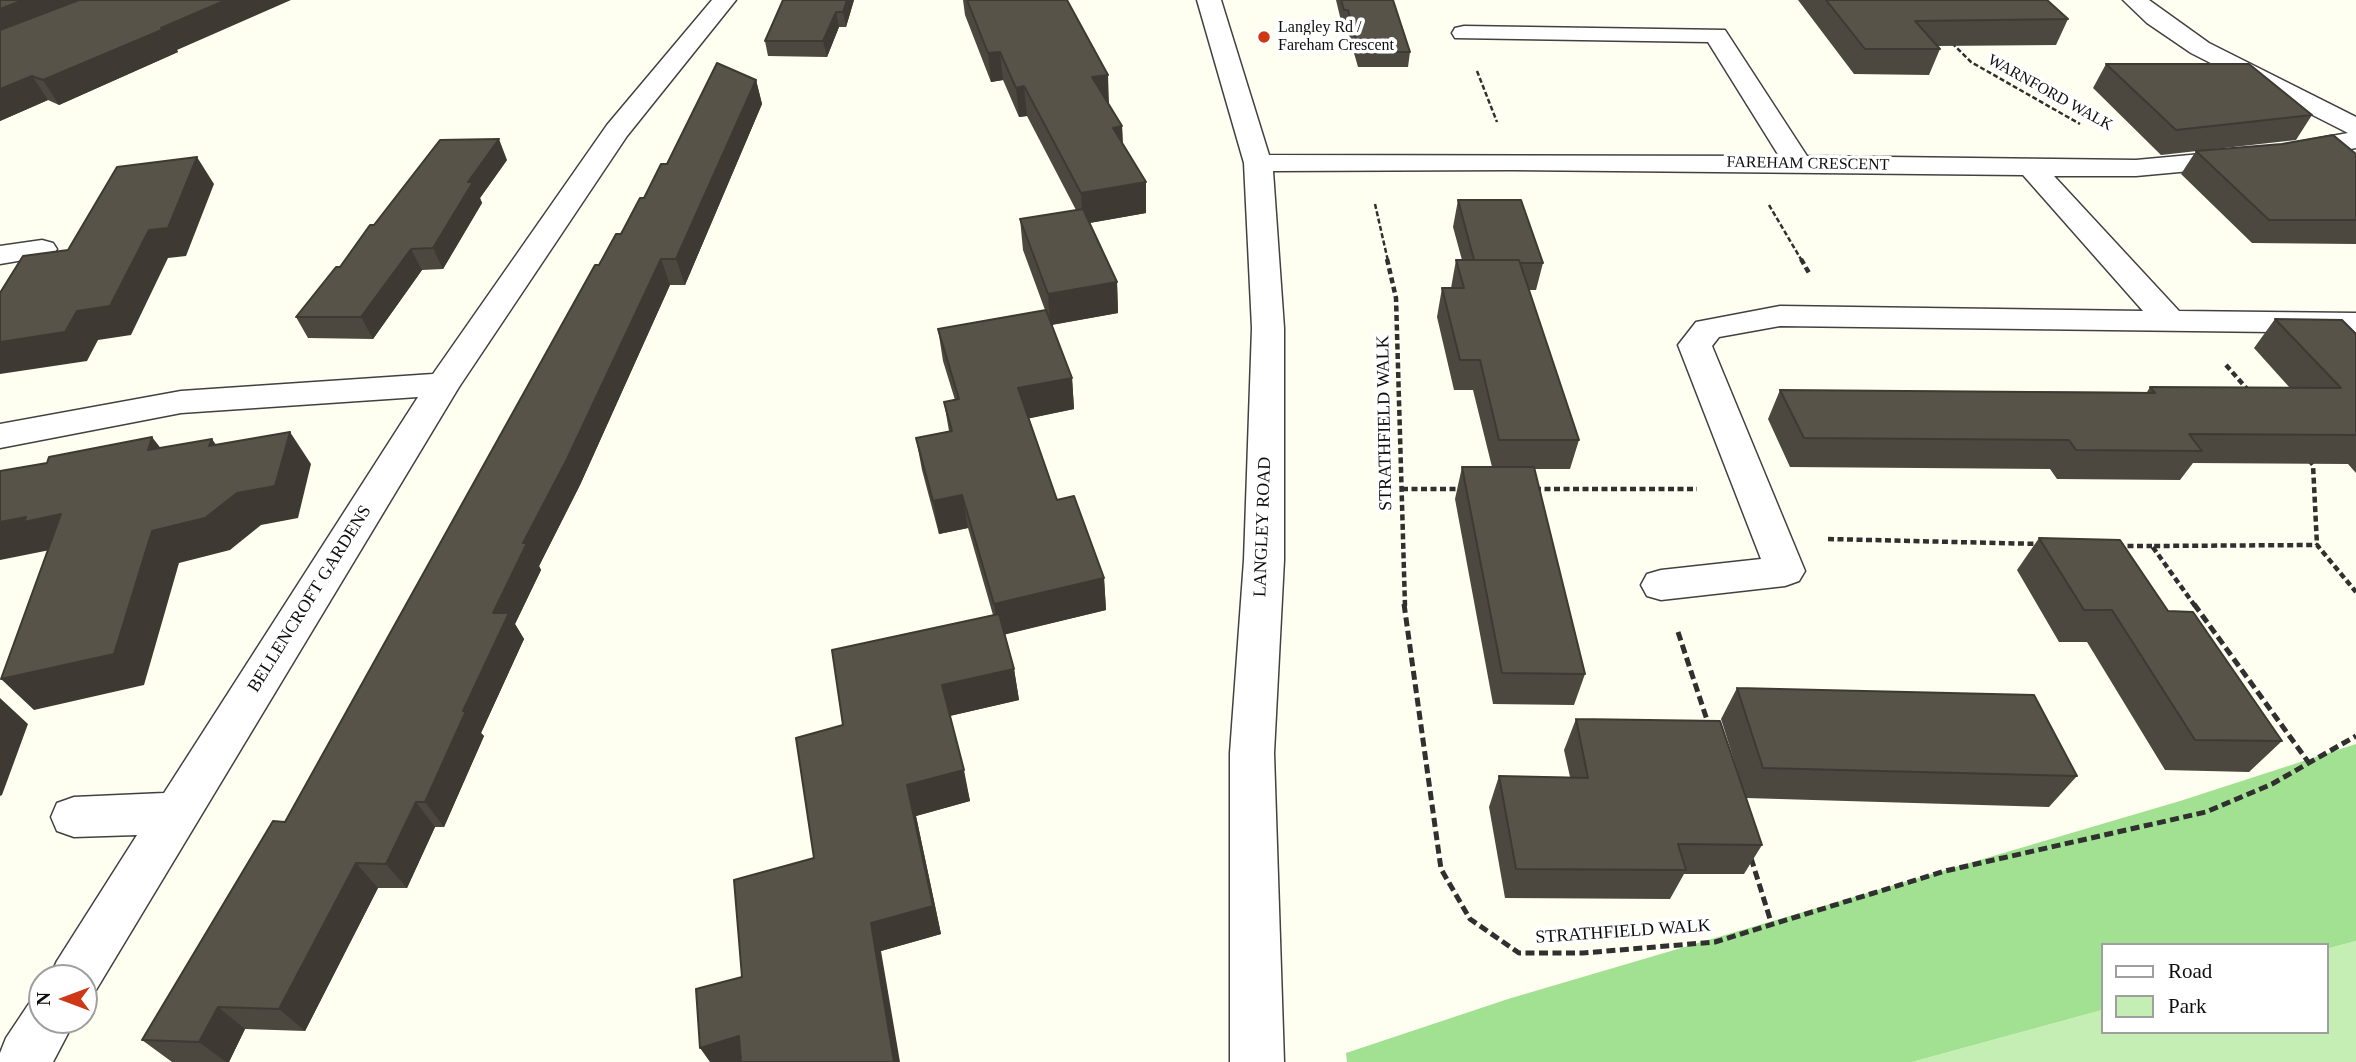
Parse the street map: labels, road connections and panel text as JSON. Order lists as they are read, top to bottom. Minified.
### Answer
{"streets":{"street":["FAREHAM CRESCENT","LANGLEY ROAD","BELLENCROFT GARDENS"],"path":["WARNFORD WALK","STRATHFIELD WALK"]},"crossings":[["WARNFORD WALK","FAREHAM CRESCENT"],["FAREHAM CRESCENT","STRATHFIELD WALK"],["FAREHAM CRESCENT","LANGLEY ROAD"]],"places":["Langley Rd / Fareham Crescent"],"legend":["Road","Park"],"north":"left"}
